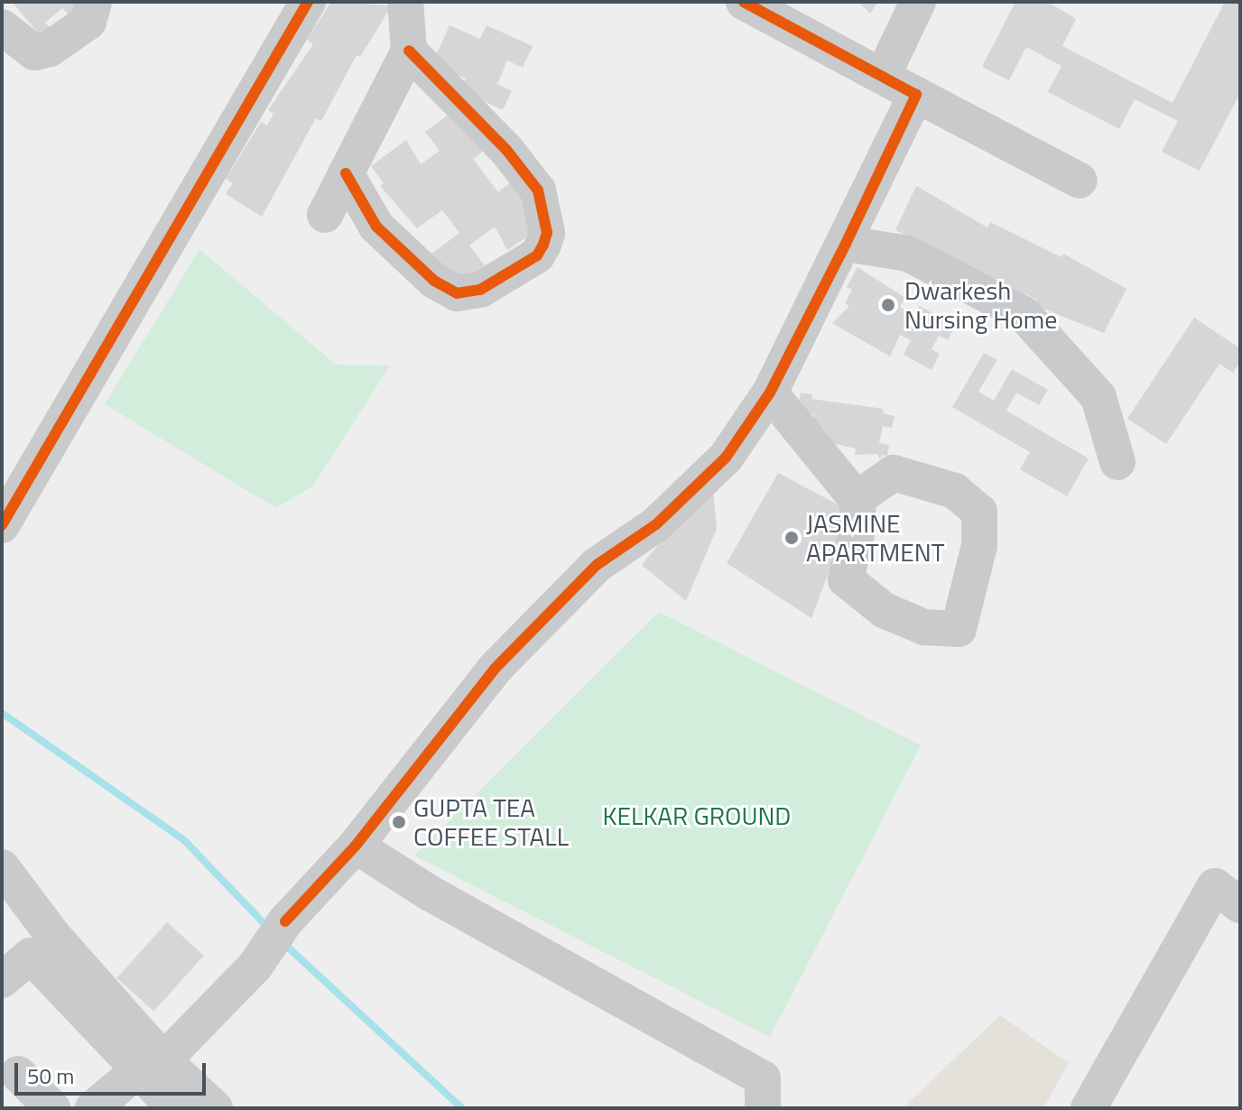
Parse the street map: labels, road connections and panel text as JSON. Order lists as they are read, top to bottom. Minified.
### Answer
{"parks":["KELKAR GROUND"],"places":["Dwarkesh Nursing Home","JASMINE APARTMENT","GUPTA TEA COFFEE STALL"],"scale_bar":"50 m"}
